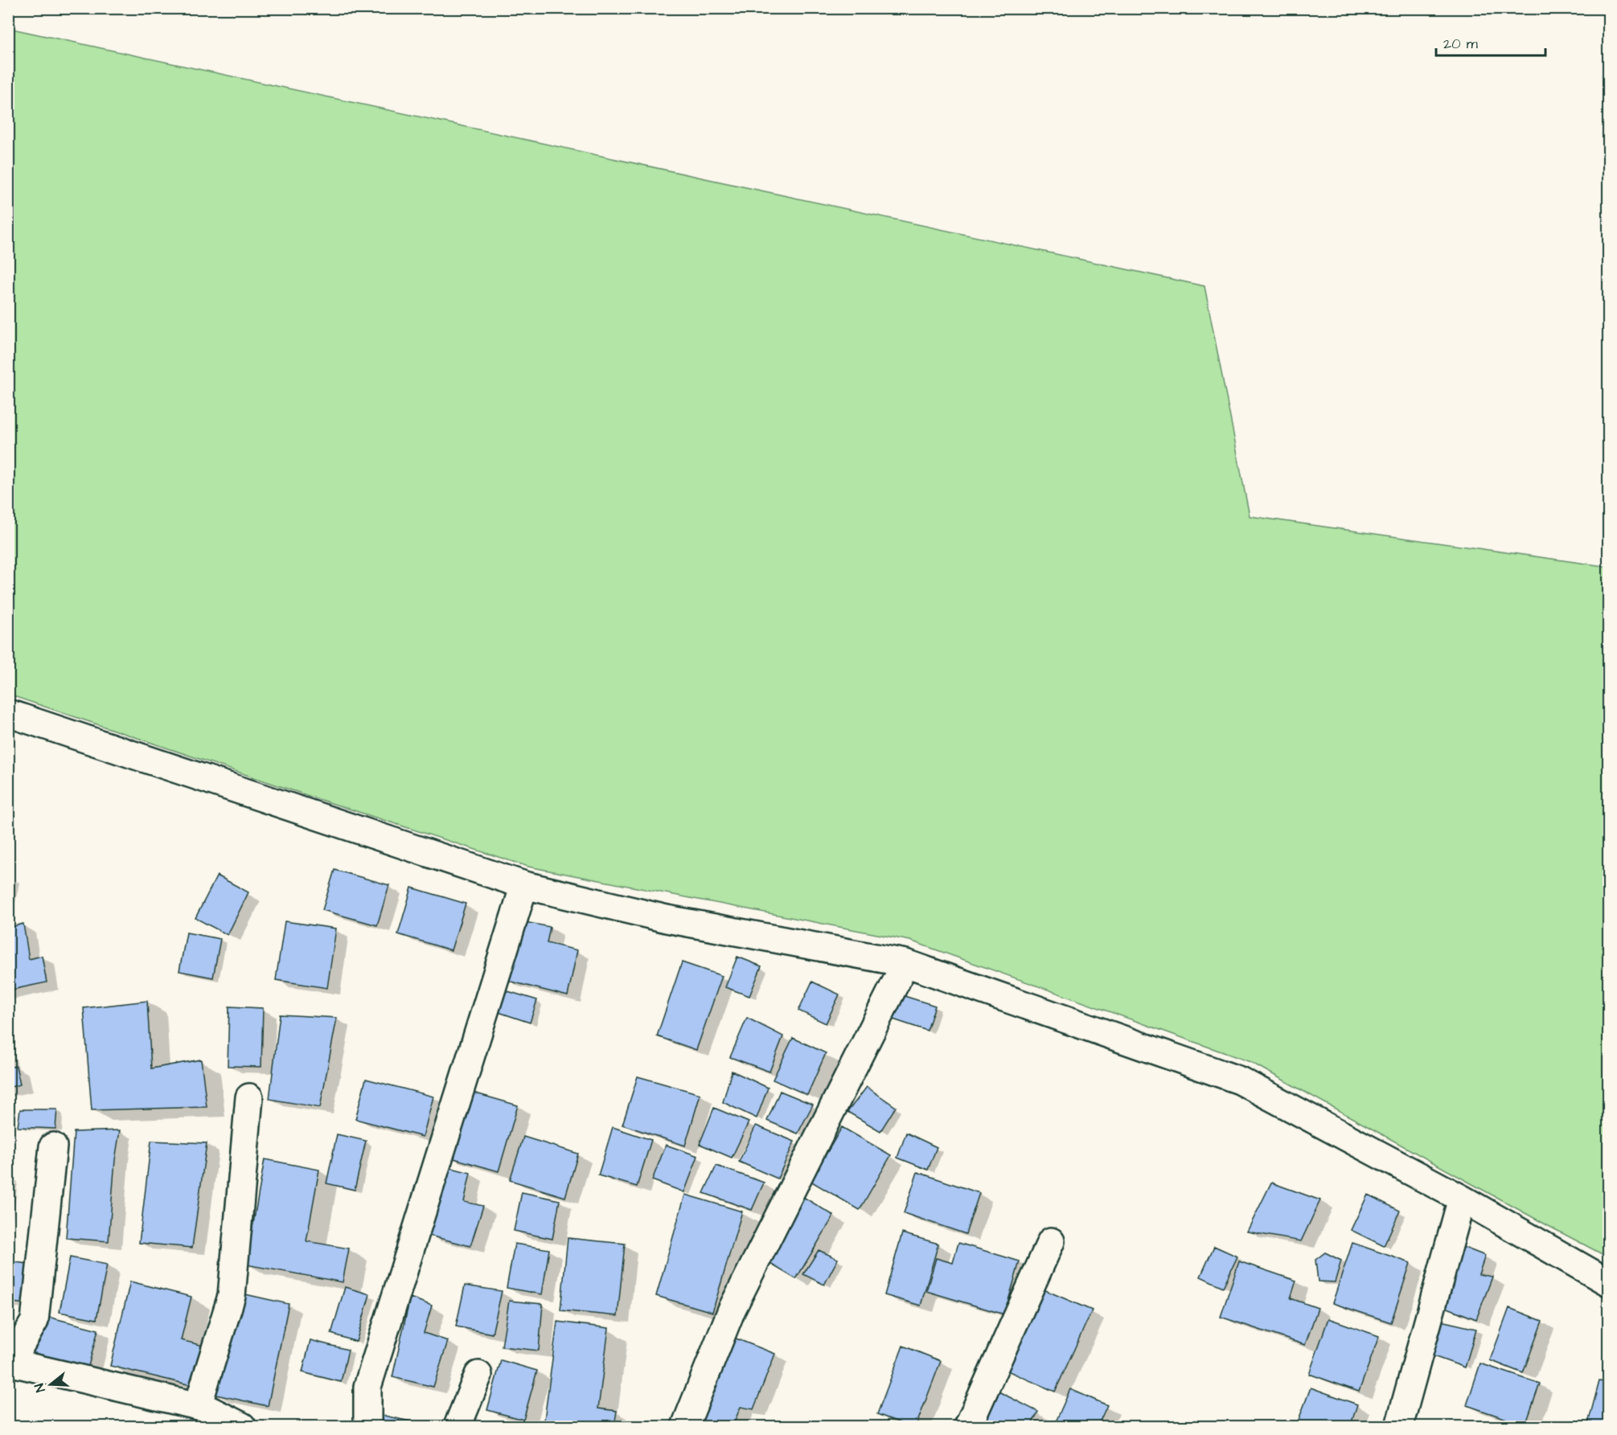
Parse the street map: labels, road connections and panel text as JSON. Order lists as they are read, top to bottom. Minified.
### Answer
{"scale_bar":"20 m","north":"left"}
